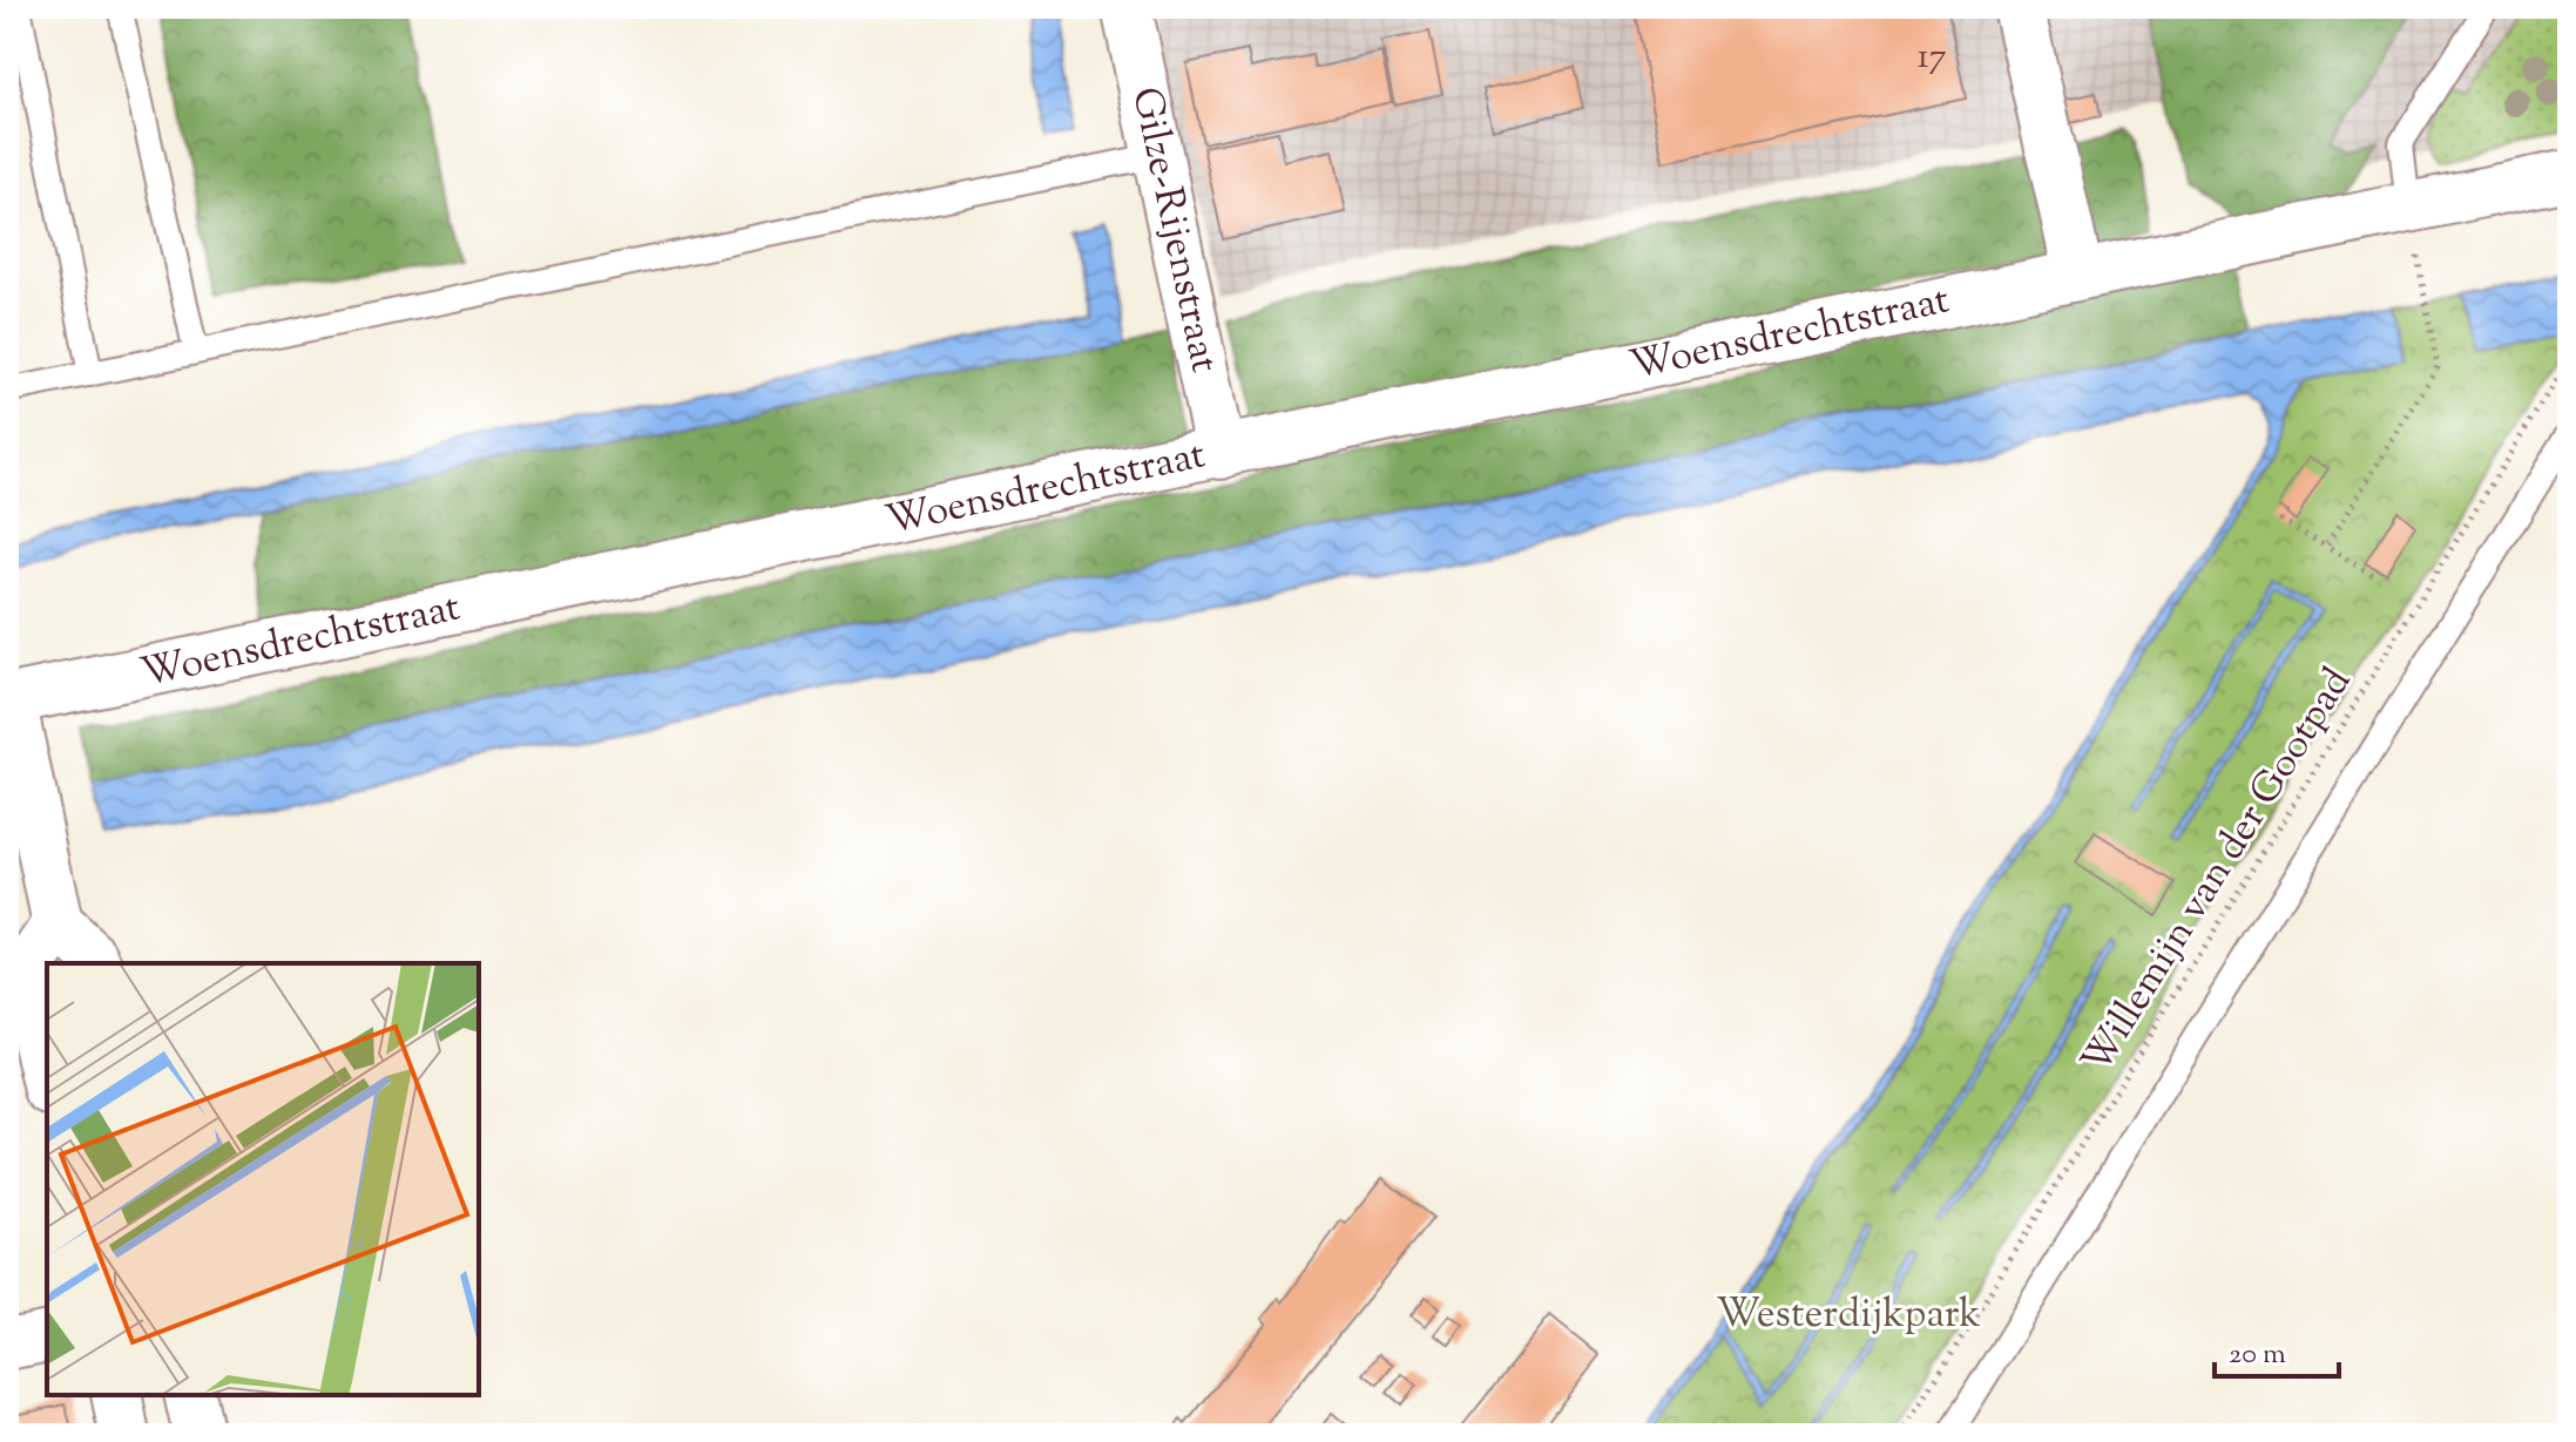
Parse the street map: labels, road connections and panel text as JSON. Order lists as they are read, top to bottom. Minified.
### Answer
{"streets":{"street":["Gilze-Rijenstraat","Woensdrechtstraat"],"path":["Willemijn van der Gootpad"]},"crossings":[["Gilze-Rijenstraat","Woensdrechtstraat"]],"parks":["Westerdijkpark"],"house_numbers":["17"],"scale_bar":"20 m"}
